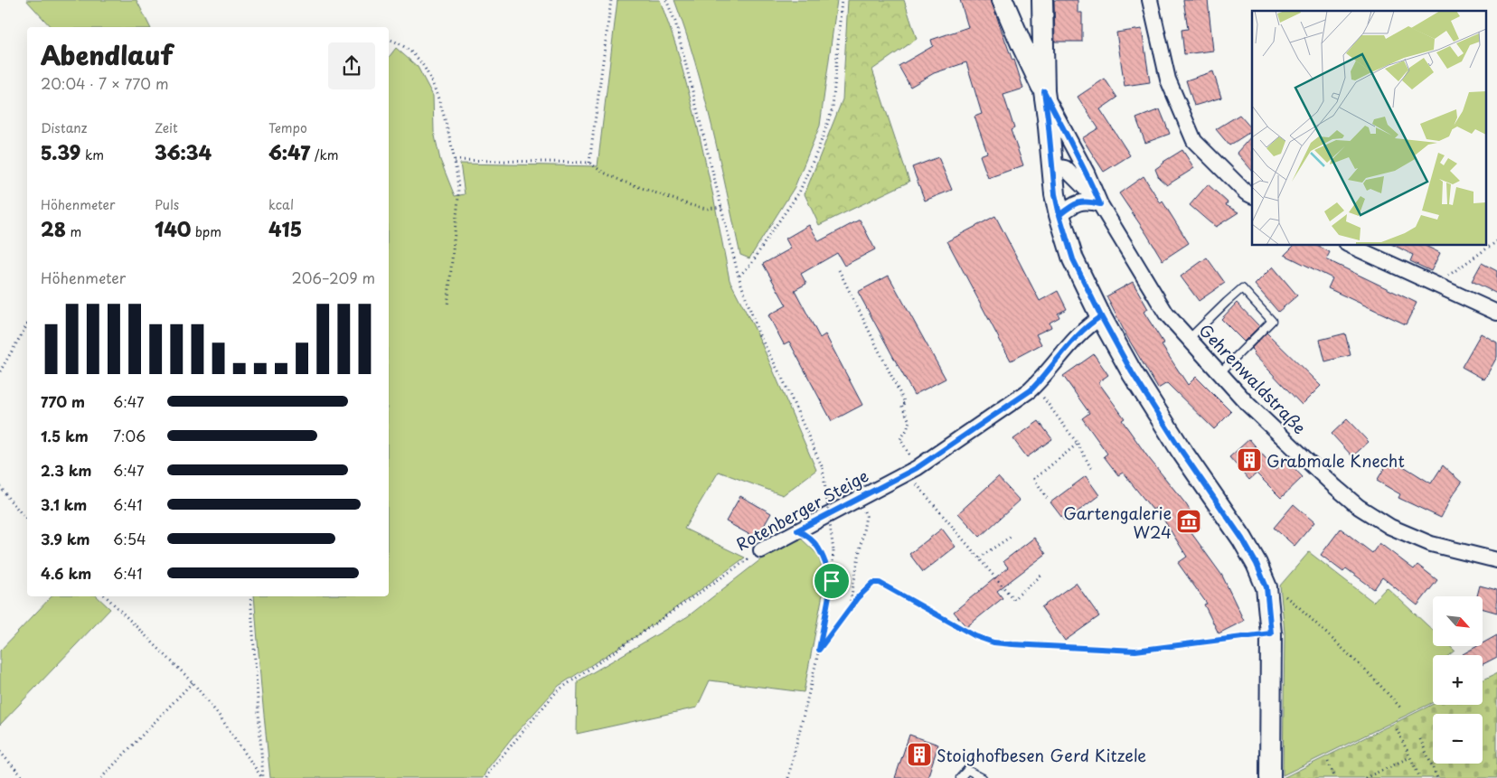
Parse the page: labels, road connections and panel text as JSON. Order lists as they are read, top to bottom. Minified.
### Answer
{"streets":{"street":["Gehrenwaldstraße","Rotenberger Steige"]},"places":{"building":["Grabmale Knecht","Stoighofbesen Gerd Kitzele"],"museum":["Gartengalerie W24"]},"north":"bottom right","page":{"heading":["Abendlauf","20:04 · 7 × 770 m"],"stats":[["Distanz","5.39 km"],["Zeit","36:34"],["Tempo","6:47 /km"],["Höhenmeter","28 m"],["Puls","140 bpm"],["kcal","415"]],"chart":["Höhenmeter","206–209 m"],"list":[{"name":"770 m","note":"6:47"},{"name":"1.5 km","note":"7:06"},{"name":"2.3 km","note":"6:47"},{"name":"3.1 km","note":"6:41"},{"name":"3.9 km","note":"6:54"},{"name":"4.6 km","note":"6:41"}],"map_buttons":["+","−"]}}
